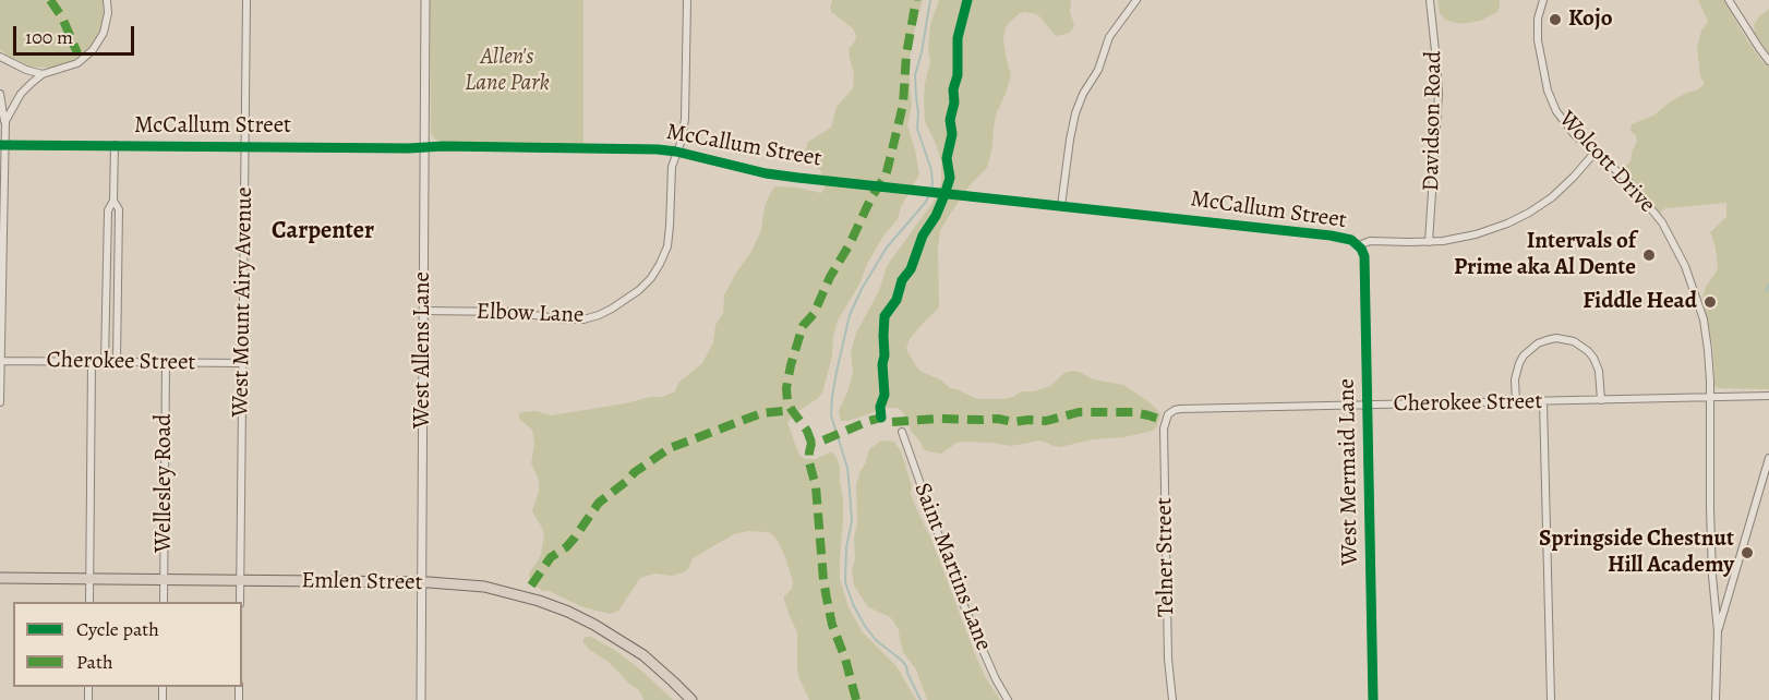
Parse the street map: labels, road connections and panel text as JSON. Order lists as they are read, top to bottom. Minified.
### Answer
{"streets":{"main road":["Emlen Street"],"street":["Davidson Road","McCallum Street","Wolcott Drive","West Mount Airy Avenue","Elbow Lane","West Allens Lane","Cherokee Street","West Mermaid Lane","Wellesley Road","Telner Street","Saint Martins Lane"]},"crossings":[["Davidson Road","McCallum Street"],["McCallum Street","Wolcott Drive"],["McCallum Street","West Mount Airy Avenue"],["McCallum Street","Elbow Lane"],["McCallum Street","West Allens Lane"],["McCallum Street","West Mermaid Lane"],["Wolcott Drive","Cherokee Street"],["West Mount Airy Avenue","Cherokee Street"],["West Mount Airy Avenue","Emlen Street"],["Elbow Lane","West Allens Lane"],["West Allens Lane","Emlen Street"],["Cherokee Street","West Mermaid Lane"],["Cherokee Street","Wellesley Road"],["Cherokee Street","Telner Street"],["Wellesley Road","Emlen Street"]],"districts":["Carpenter"],"parks":["Allen's Lane Park"],"places":["Kojo","Intervals of Prime aka Al Dente","Fiddle Head","Springside Chestnut Hill Academy"],"legend":["Cycle path","Path"],"scale_bar":"100 m"}
